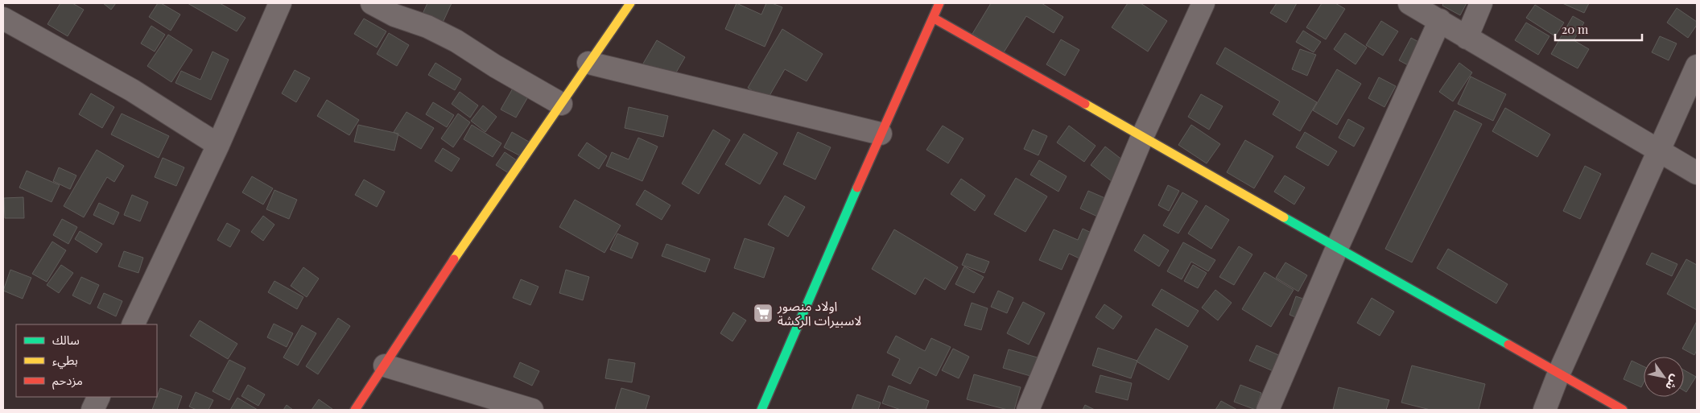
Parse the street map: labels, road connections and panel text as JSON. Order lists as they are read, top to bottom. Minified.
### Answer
{"places":{"supermarket":["اولاد منصور لاسبيرات الركشة"]},"legend":["سالك","بطيء","مزدحم"],"scale_bar":"20 m","north":"bottom right"}
